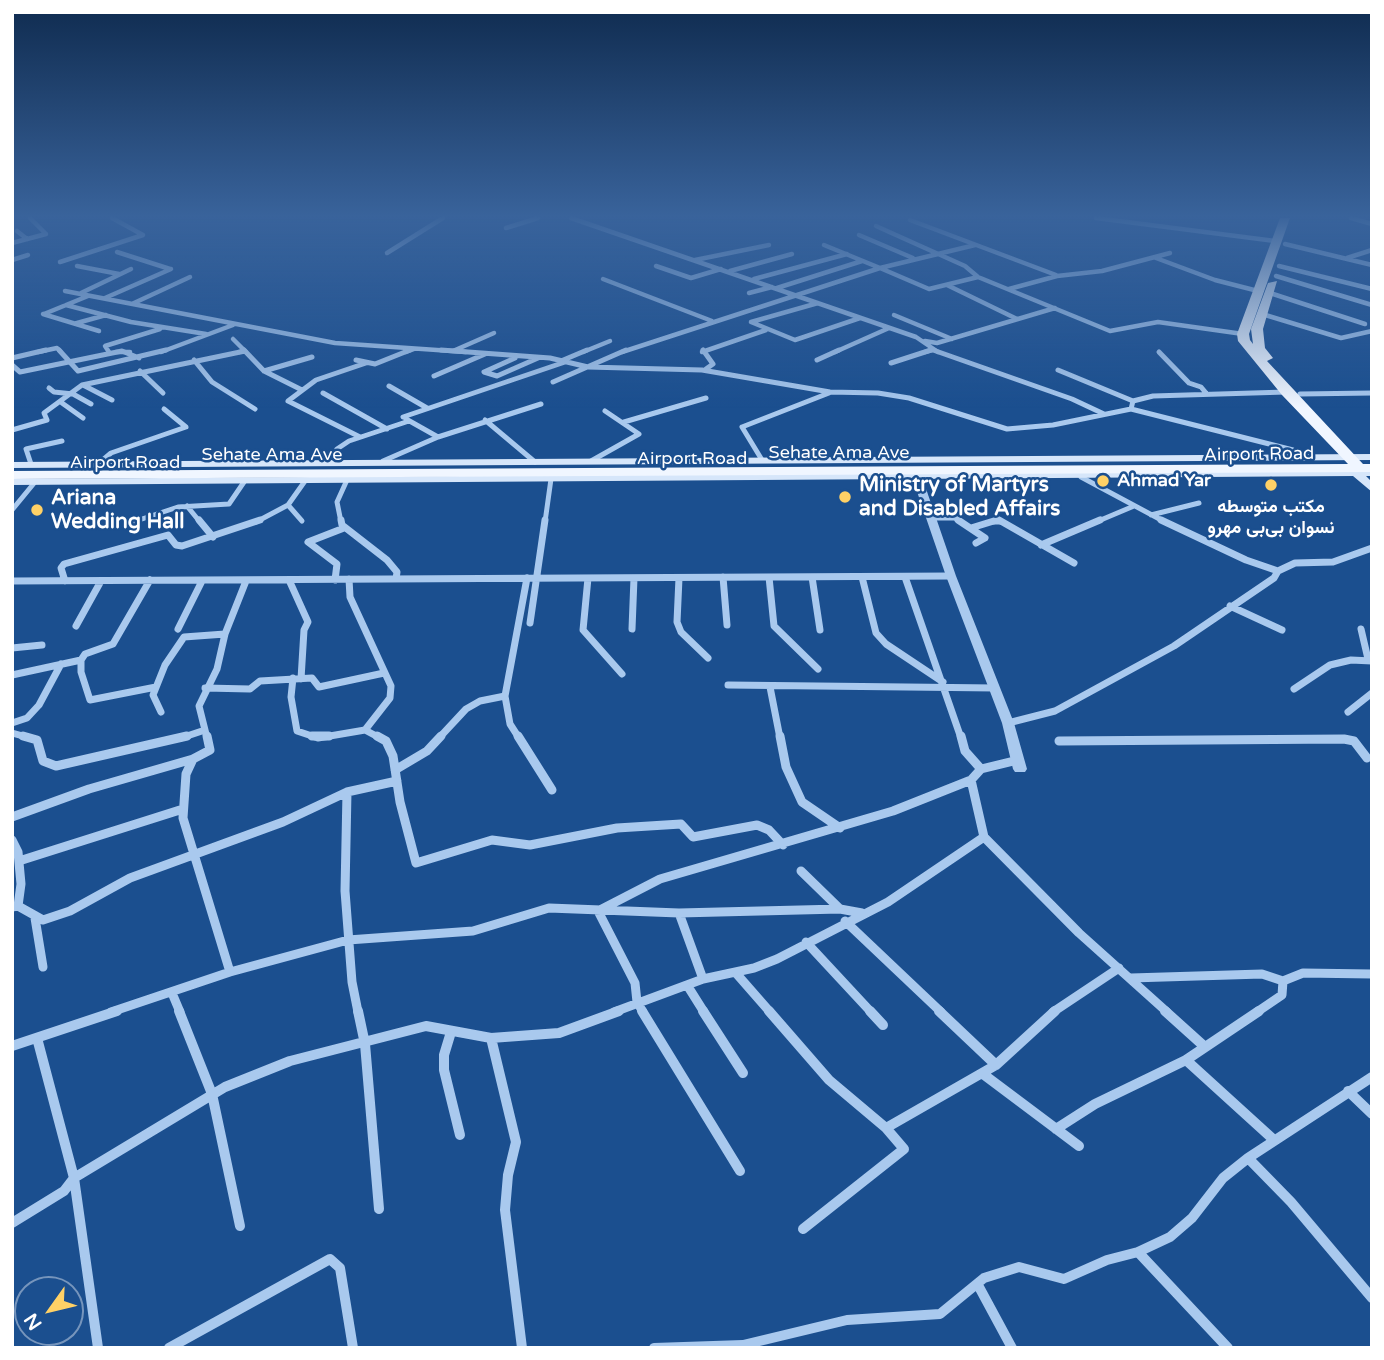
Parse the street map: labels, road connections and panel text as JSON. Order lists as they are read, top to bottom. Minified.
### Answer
{"streets":{"main road":["Sehate Ama Ave","Airport Road"]},"crossings":[["Sehate Ama Ave","Airport Road"]],"places":["Ahmad Yar","مکتب متوسطه نسوان بی‌بی مهرو","Ministry of Martyrs and Disabled Affairs","Ariana Wedding Hall"],"north":"bottom left"}
